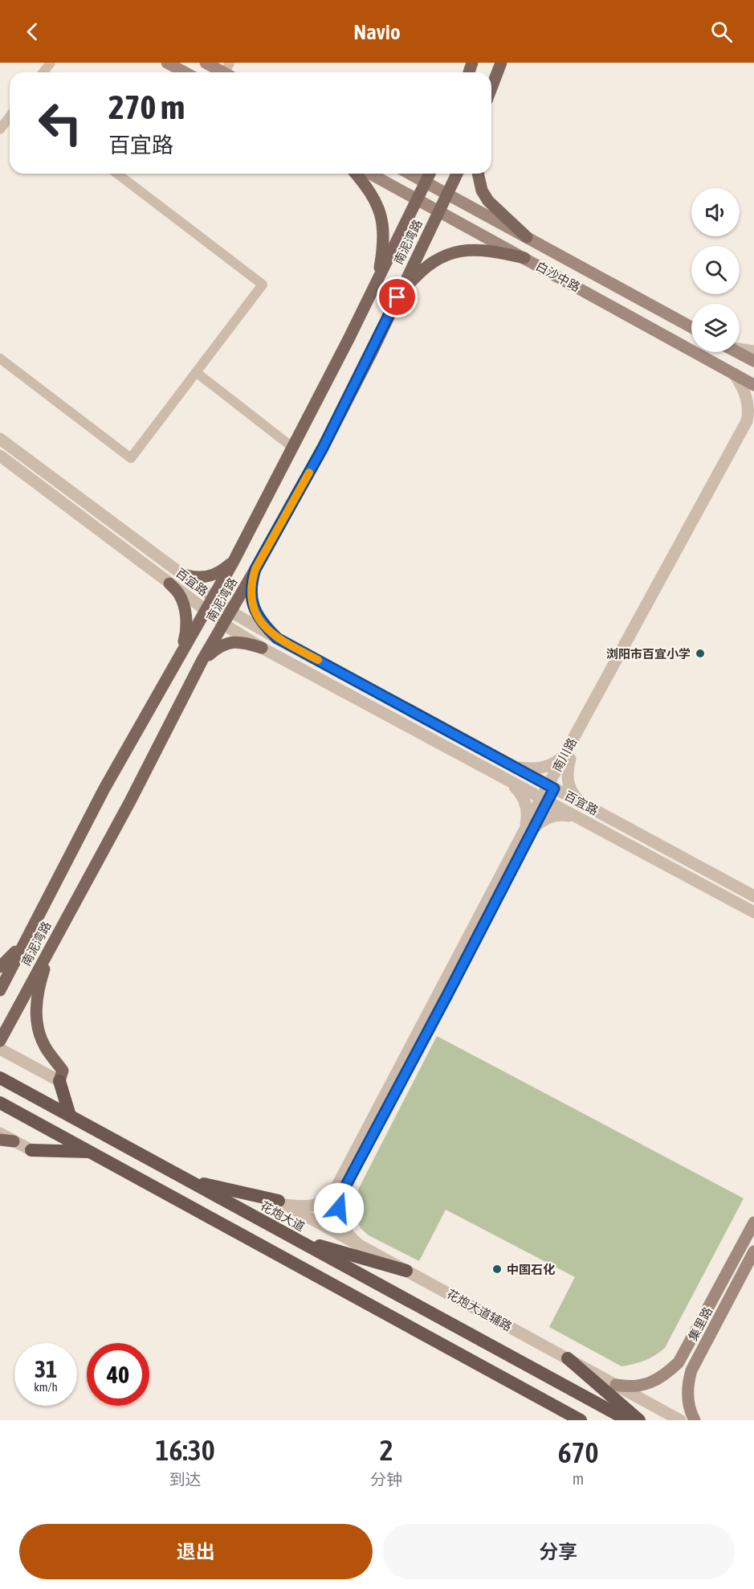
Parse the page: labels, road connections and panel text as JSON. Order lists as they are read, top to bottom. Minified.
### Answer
{"streets":{"highway":["花炮大道"],"main road":["南泥湾路","白沙中路","集里路"],"street":["百宜路","南川路","花炮大道辅路"]},"crossings":[["南泥湾路","白沙中路"],["南泥湾路","百宜路"],["白沙中路","南川路"],["百宜路","南川路"],["南川路","花炮大道辅路"],["花炮大道辅路","集里路"]],"places":["浏阳市百宜小学","中国石化"],"page":{"header":"Navio","turn":["270 m","百宜路"],"speed":"31 km/h","limit":"40","eta":["16:30","到达","2","分钟","670","m"],"buttons":["退出","分享"]}}
